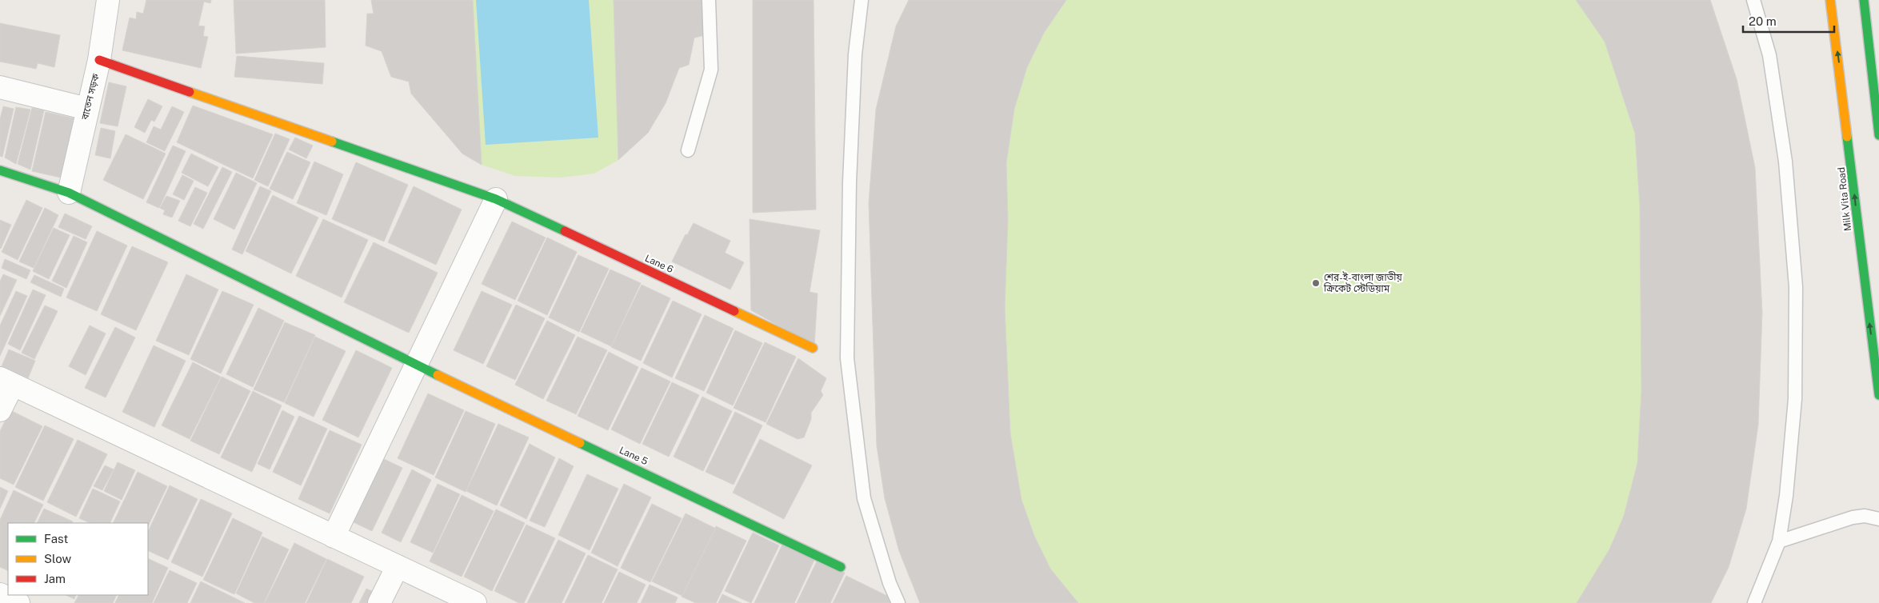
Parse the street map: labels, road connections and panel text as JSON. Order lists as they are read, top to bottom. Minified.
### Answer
{"streets":{"street":["বাতেন সড়ক","Milk Vita Road","Lane 6","Lane 5"]},"crossings":[["বাতেন সড়ক","Lane 6"],["বাতেন সড়ক","Lane 5"]],"places":["শের-ই-বাংলা জাতীয় ক্রিকেট স্টেডিয়াম"],"legend":["Fast","Slow","Jam"],"scale_bar":"20 m"}
